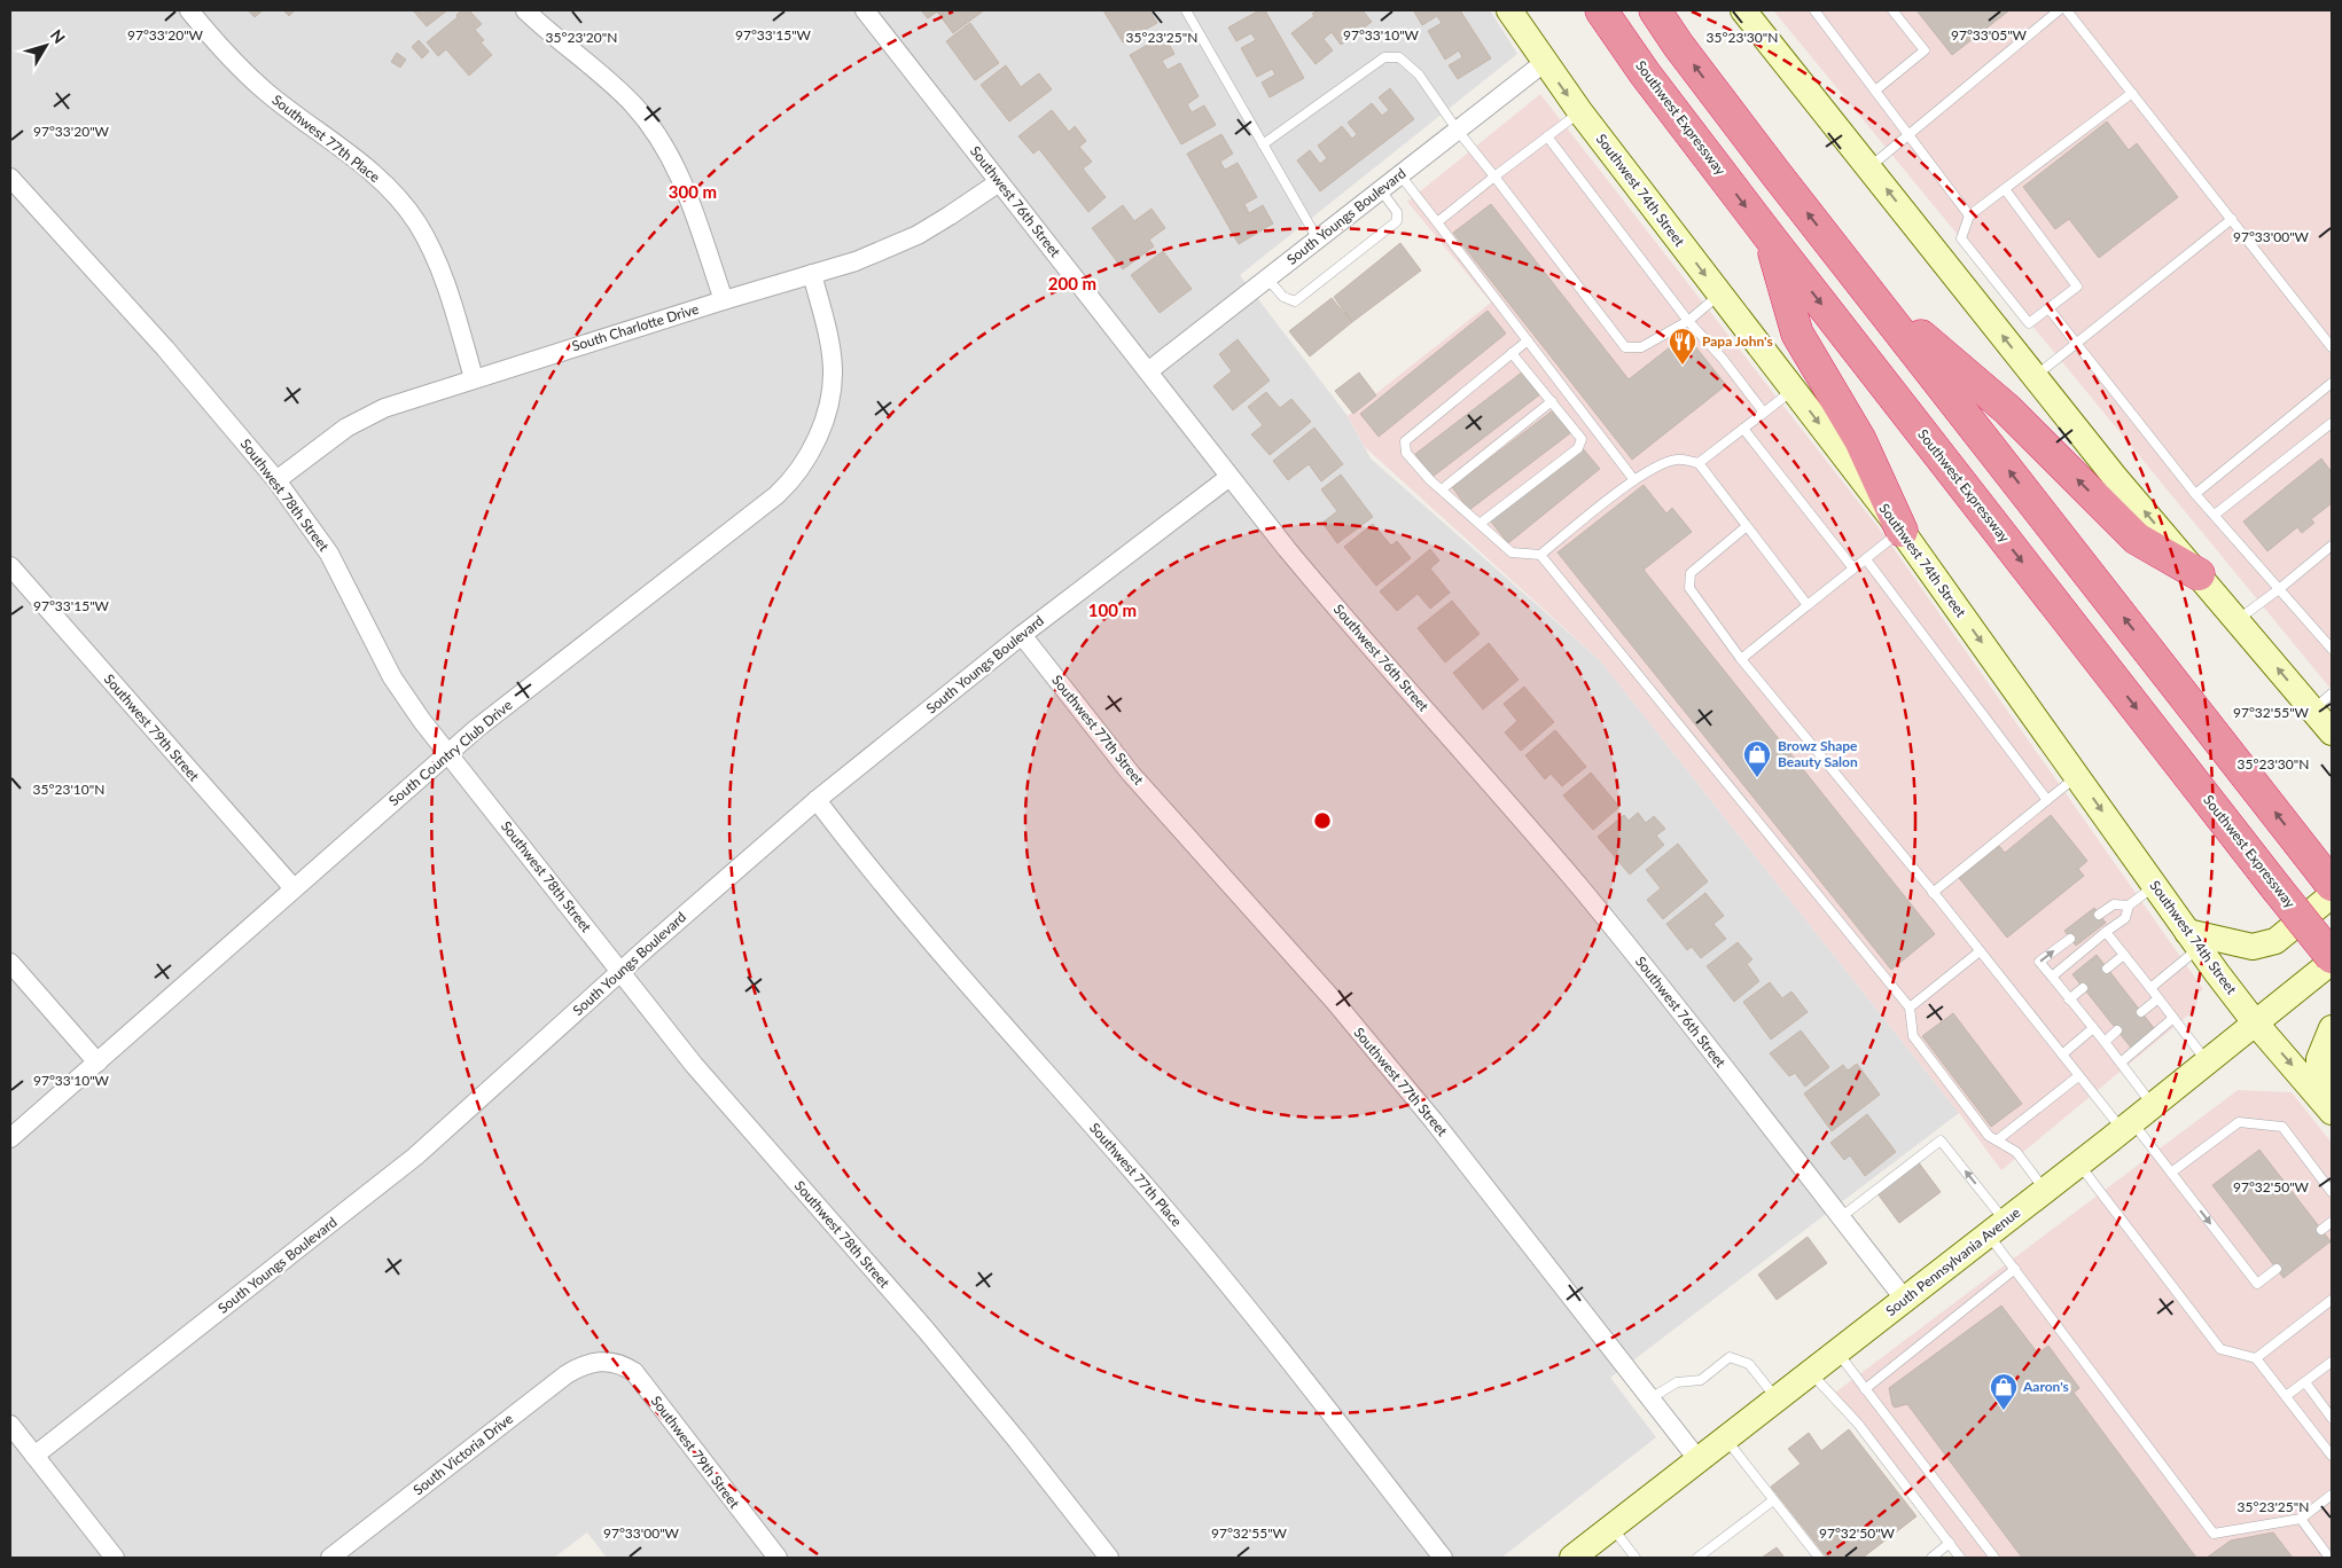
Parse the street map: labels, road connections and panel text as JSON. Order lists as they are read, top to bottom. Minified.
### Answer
{"streets":{"highway":["Southwest Expressway"],"main road":["Southwest 74th Street","South Pennsylvania Avenue"],"street":["Southwest 77th Place","Southwest 76th Street","South Youngs Boulevard","South Charlotte Drive","Southwest 78th Street","Southwest 79th Street","Southwest 77th Street","South Country Club Drive","South Victoria Drive"]},"crossings":[["Southwest Expressway","South Pennsylvania Avenue"],["Southwest 77th Place","South Youngs Boulevard"],["Southwest 77th Place","South Charlotte Drive"],["Southwest 74th Street","South Youngs Boulevard"],["Southwest 74th Street","South Pennsylvania Avenue"],["Southwest 76th Street","South Youngs Boulevard"],["Southwest 76th Street","South Charlotte Drive"],["Southwest 76th Street","South Pennsylvania Avenue"],["South Youngs Boulevard","Southwest 78th Street"],["South Youngs Boulevard","Southwest 77th Street"],["South Charlotte Drive","Southwest 78th Street"],["South Charlotte Drive","South Country Club Drive"],["Southwest 78th Street","South Country Club Drive"],["Southwest 79th Street","South Country Club Drive"],["Southwest 79th Street","South Victoria Drive"],["Southwest 77th Street","South Pennsylvania Avenue"]],"places":{"restaurant":["Papa John's"],"shop":["Browz Shape Beauty Salon","Aaron's"]},"north":"top right","coordinates":["97°33'20\"W","97°33'15\"W","97°33'10\"W","97°33'05\"W","35°23'20\"N","35°23'25\"N","35°23'30\"N","97°33'00\"W","97°32'55\"W","35°23'10\"N","97°32'50\"W"],"rings":["300 m","200 m","100 m"]}
